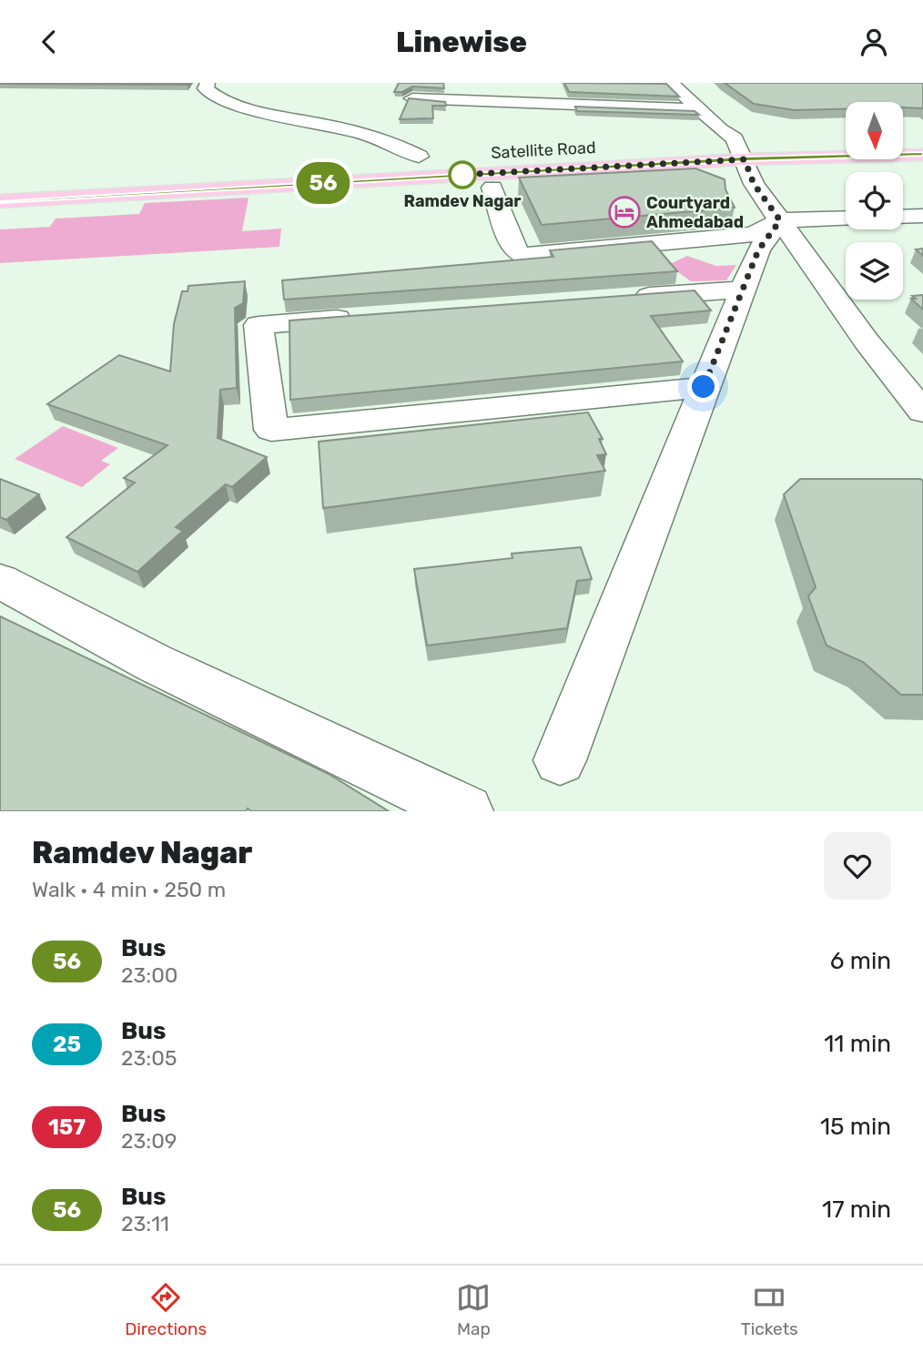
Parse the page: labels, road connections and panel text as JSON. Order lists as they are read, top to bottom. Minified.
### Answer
{"streets":{"main road":["Satellite Road"]},"places":{"other":["Ramdev Nagar"],"hotel":["Courtyard Ahmedabad"]},"lines":["bus line 56"],"north":"bottom","page":{"header":"Linewise","on_map":"56","heading":["Ramdev Nagar","Walk · 4 min · 250 m"],"list":[{"mark":"56","name":"Bus","note":"23:00","value":"6 min"},{"mark":"25","name":"Bus","note":"23:05","value":"11 min"},{"mark":"157","name":"Bus","note":"23:09","value":"15 min"},{"mark":"56","name":"Bus","note":"23:11","value":"17 min"}],"tabs":["Directions","Map","Tickets"]}}
